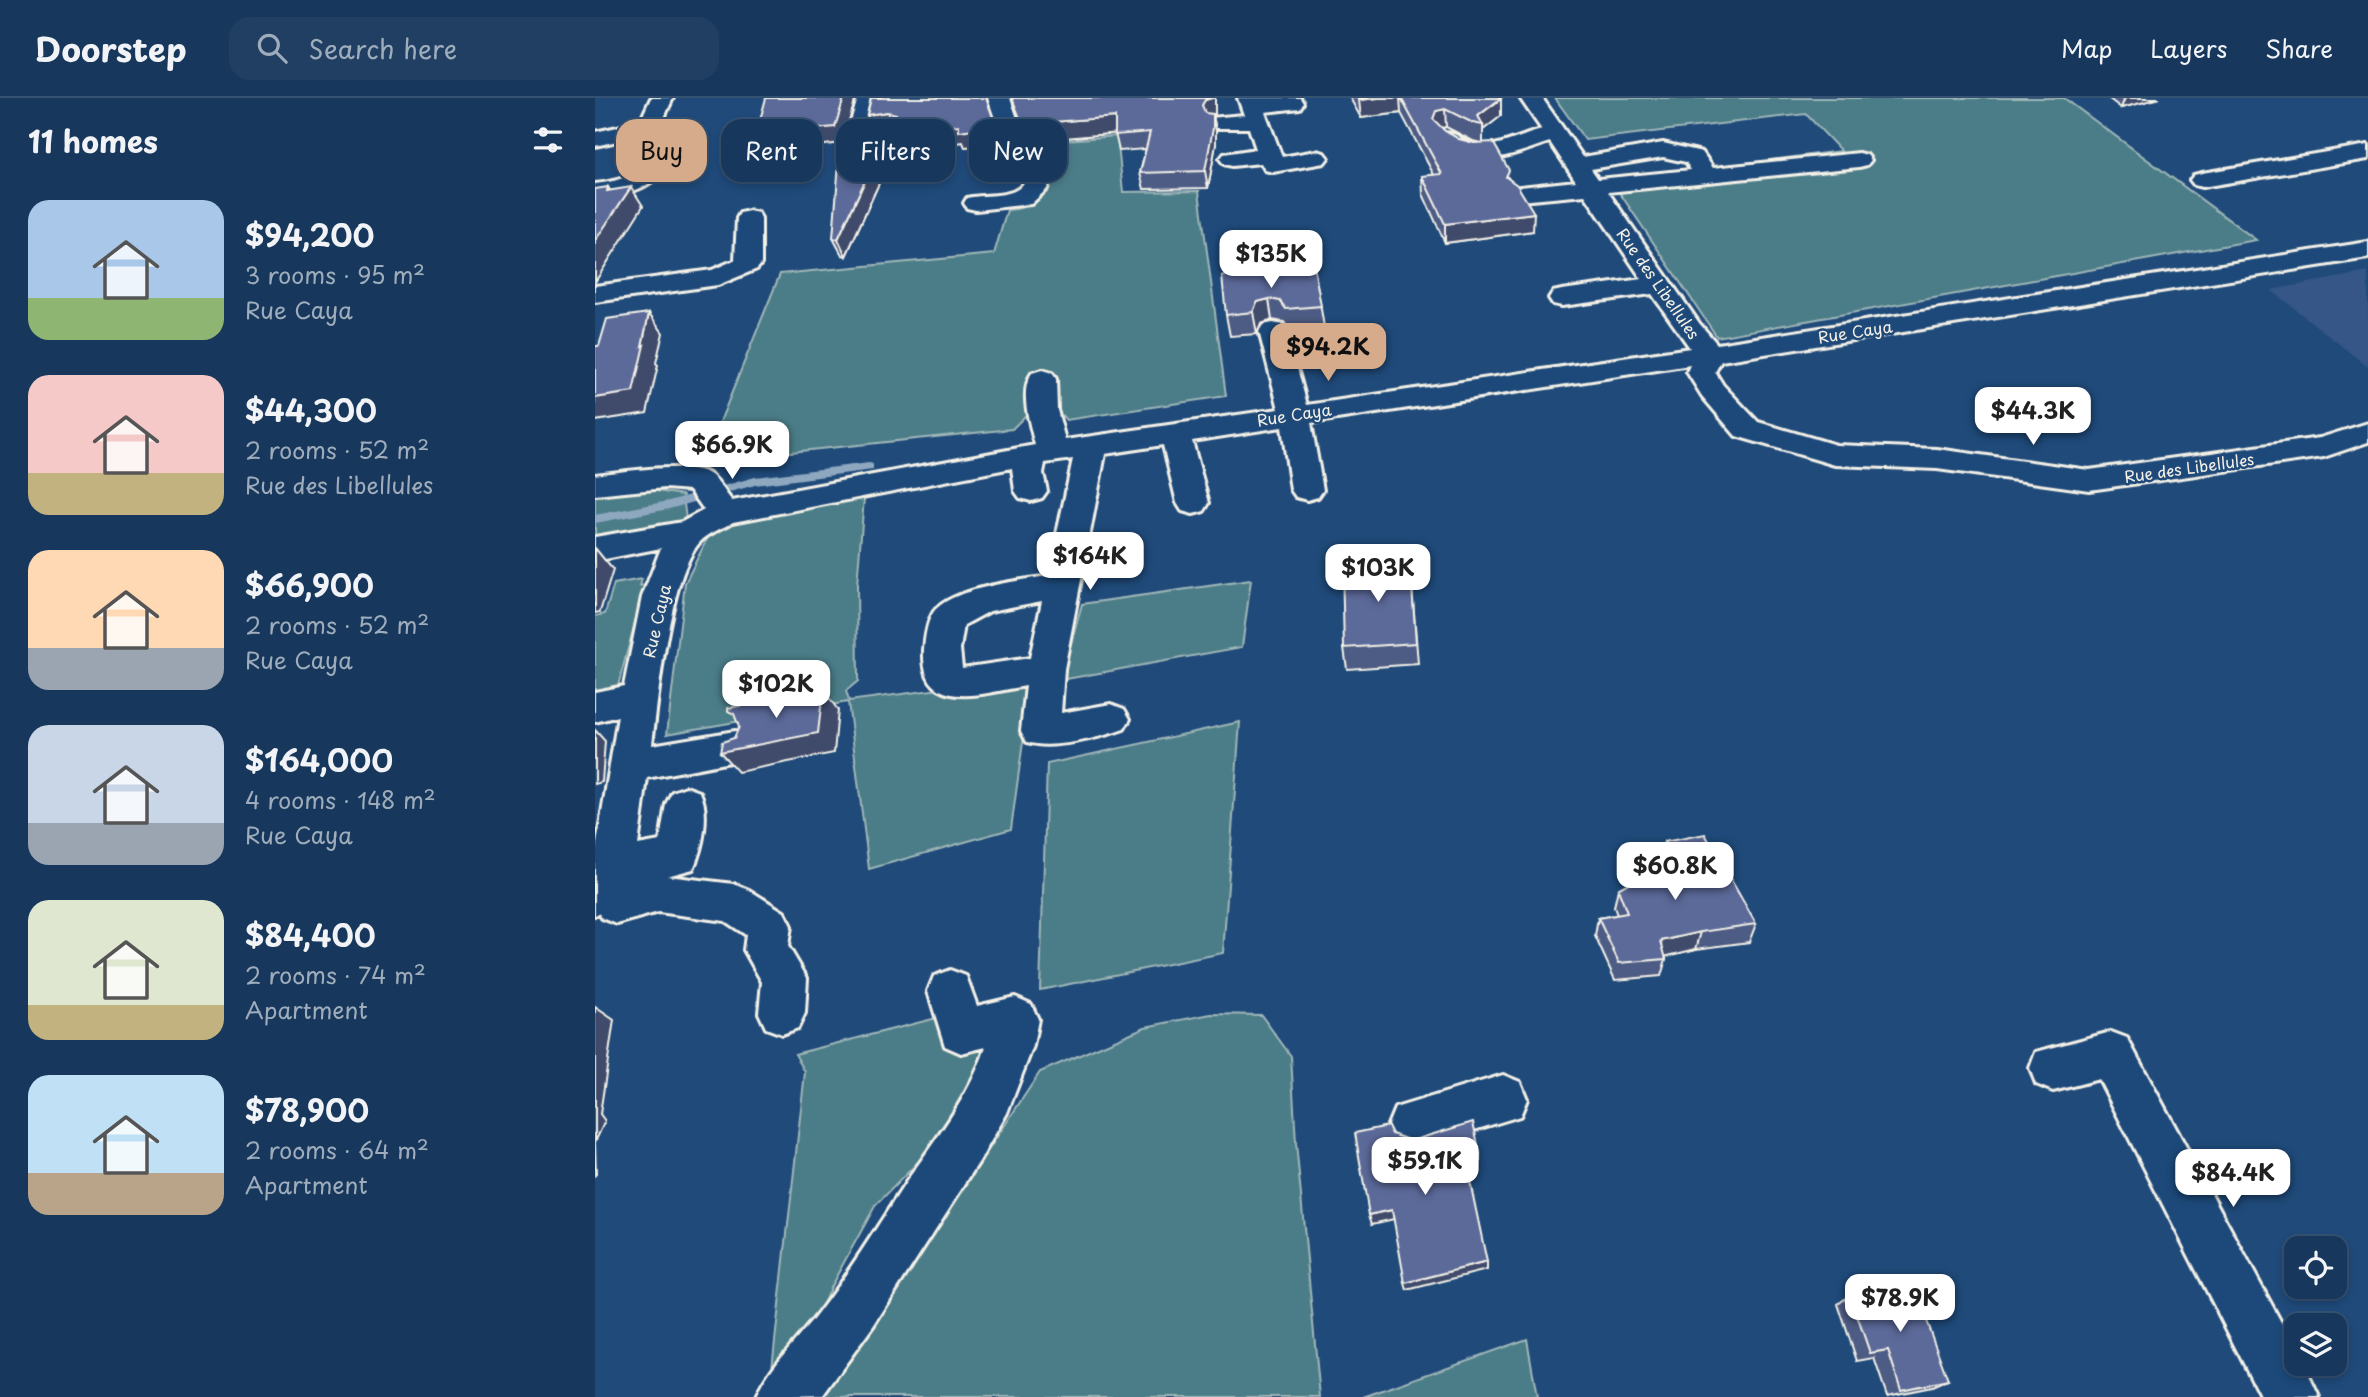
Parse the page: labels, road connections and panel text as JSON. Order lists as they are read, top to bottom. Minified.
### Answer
{"streets":{"street":["Rue des Libellules","Rue Caya"]},"crossings":[["Rue des Libellules","Rue Caya"]],"page":{"header":"Doorstep","search":"Search here","nav":["Map","Layers","Share"],"heading":"11 homes","chip":["Buy","Rent","Filters","New"],"list":[{"name":"$94,200","note":"3 rooms · 95 m² · Rue Caya"},{"name":"$44,300","note":"2 rooms · 52 m² · Rue des Libellules"},{"name":"$66,900","note":"2 rooms · 52 m² · Rue Caya"},{"name":"$164,000","note":"4 rooms · 148 m² · Rue Caya"},{"name":"$84,400","note":"2 rooms · 74 m² · Apartment"},{"name":"$78,900","note":"2 rooms · 64 m² · Apartment"}],"price":["$135K","$94.2K","$44.3K","$66.9K","$164K","$103K","$102K","$60.8K","$59.1K","$84.4K","$78.9K"]}}
